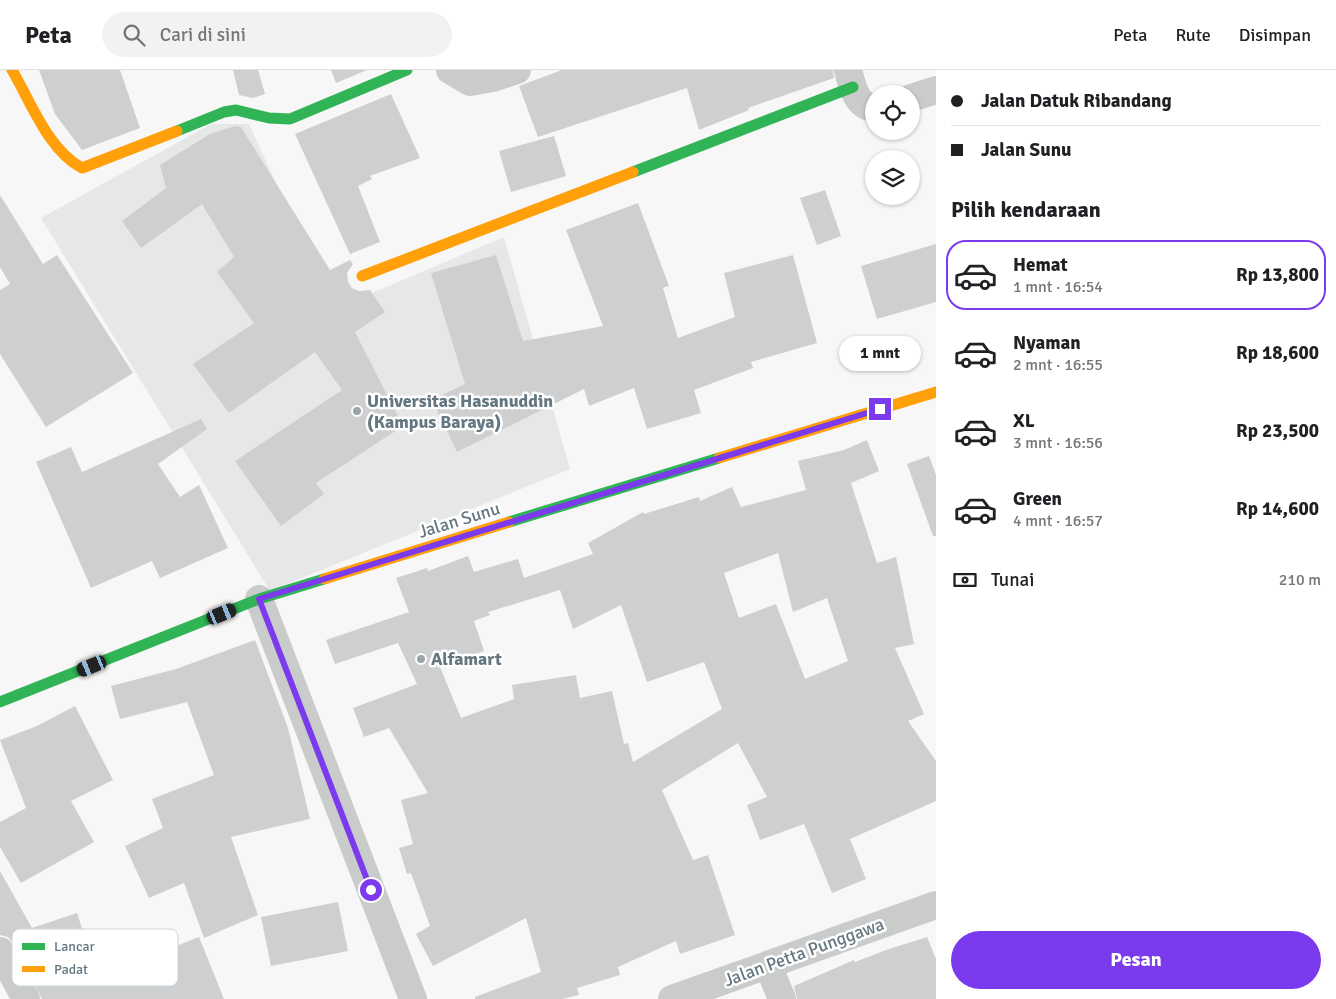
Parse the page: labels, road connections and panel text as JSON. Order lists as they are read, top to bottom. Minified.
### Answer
{"streets":{"street":["Jalan Sunu","Jalan Petta Punggawa"]},"places":["Universitas Hasanuddin (Kampus Baraya)","Alfamart"],"legend":["Lancar","Padat"],"page":{"header":"Peta","search":"Cari di sini","nav":["Peta","Rute","Disimpan"],"banner":["Jalan Datuk Ribandang","Jalan Sunu"],"heading":"Pilih kendaraan","list":[{"name":"Hemat","note":"1 mnt · 16:54","value":"Rp 13,800"},{"name":"Nyaman","note":"2 mnt · 16:55","value":"Rp 18,600"},{"name":"XL","note":"3 mnt · 16:56","value":"Rp 23,500"},{"name":"Green","note":"4 mnt · 16:57","value":"Rp 14,600"}],"bubble":"1 mnt","pay":["Tunai","210 m"],"buttons":"Pesan"}}
